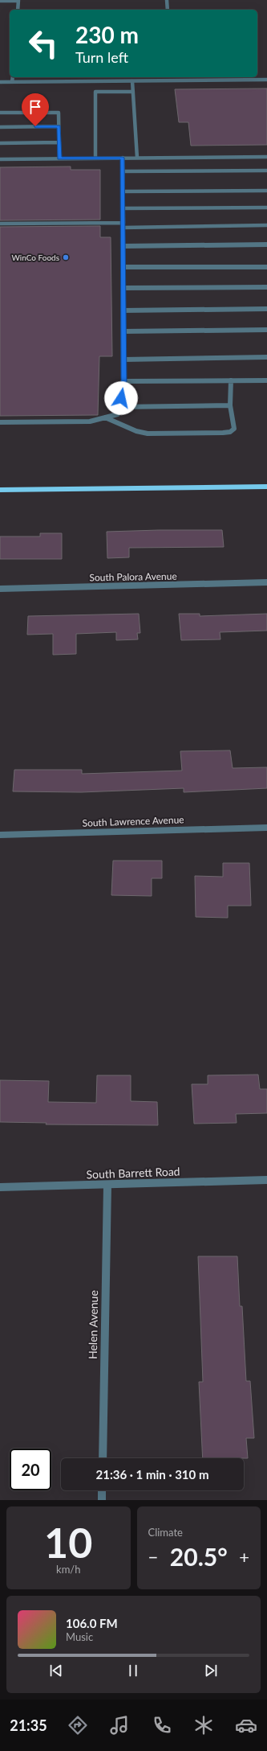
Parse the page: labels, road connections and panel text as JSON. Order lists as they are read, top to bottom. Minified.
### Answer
{"streets":{"street":["South Palora Avenue","South Lawrence Avenue","South Barrett Road","Helen Avenue"]},"crossings":[["South Barrett Road","Helen Avenue"]],"places":["WinCo Foods"],"page":{"turn":["230 m","Turn left"],"limit":"20","trip":"21:36 · 1 min · 310 m","tile":[["10","km/h"],"Climate"],"heat":["−","20.5°","+"],"song":["106.0 FM","Music"],"tabs":"21:35"}}
